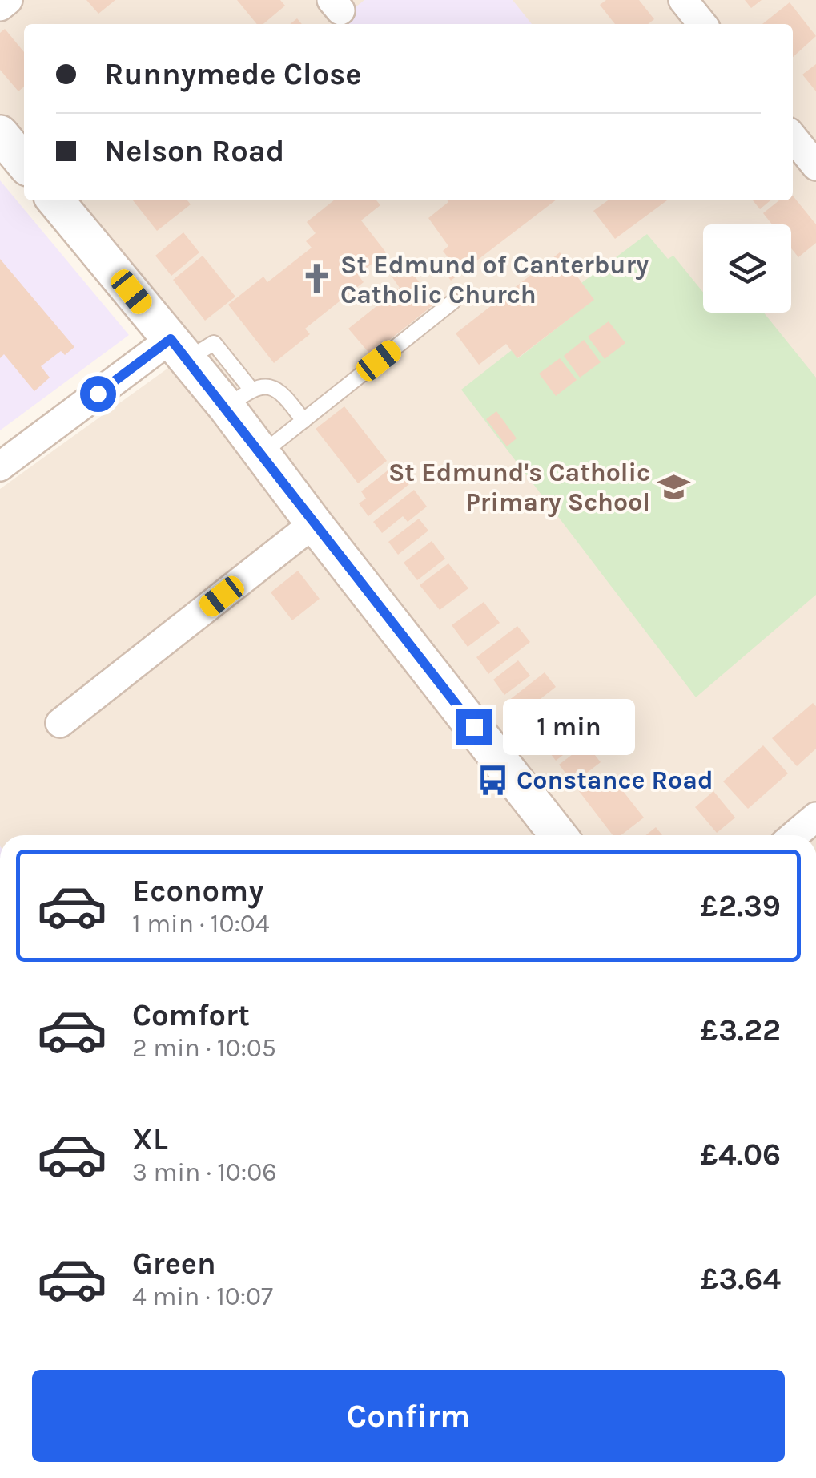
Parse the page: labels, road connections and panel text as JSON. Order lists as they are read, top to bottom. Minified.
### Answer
{"places":{"church":["St Edmund of Canterbury Catholic Church"],"school or university":["St Edmund's Catholic Primary School"],"bus stop":["Constance Road"]},"page":{"banner":["Runnymede Close","Nelson Road"],"bubble":"1 min","list":[{"name":"Economy","note":"1 min · 10:04","value":"£2.39"},{"name":"Comfort","note":"2 min · 10:05","value":"£3.22"},{"name":"XL","note":"3 min · 10:06","value":"£4.06"},{"name":"Green","note":"4 min · 10:07","value":"£3.64"}],"buttons":"Confirm"}}
